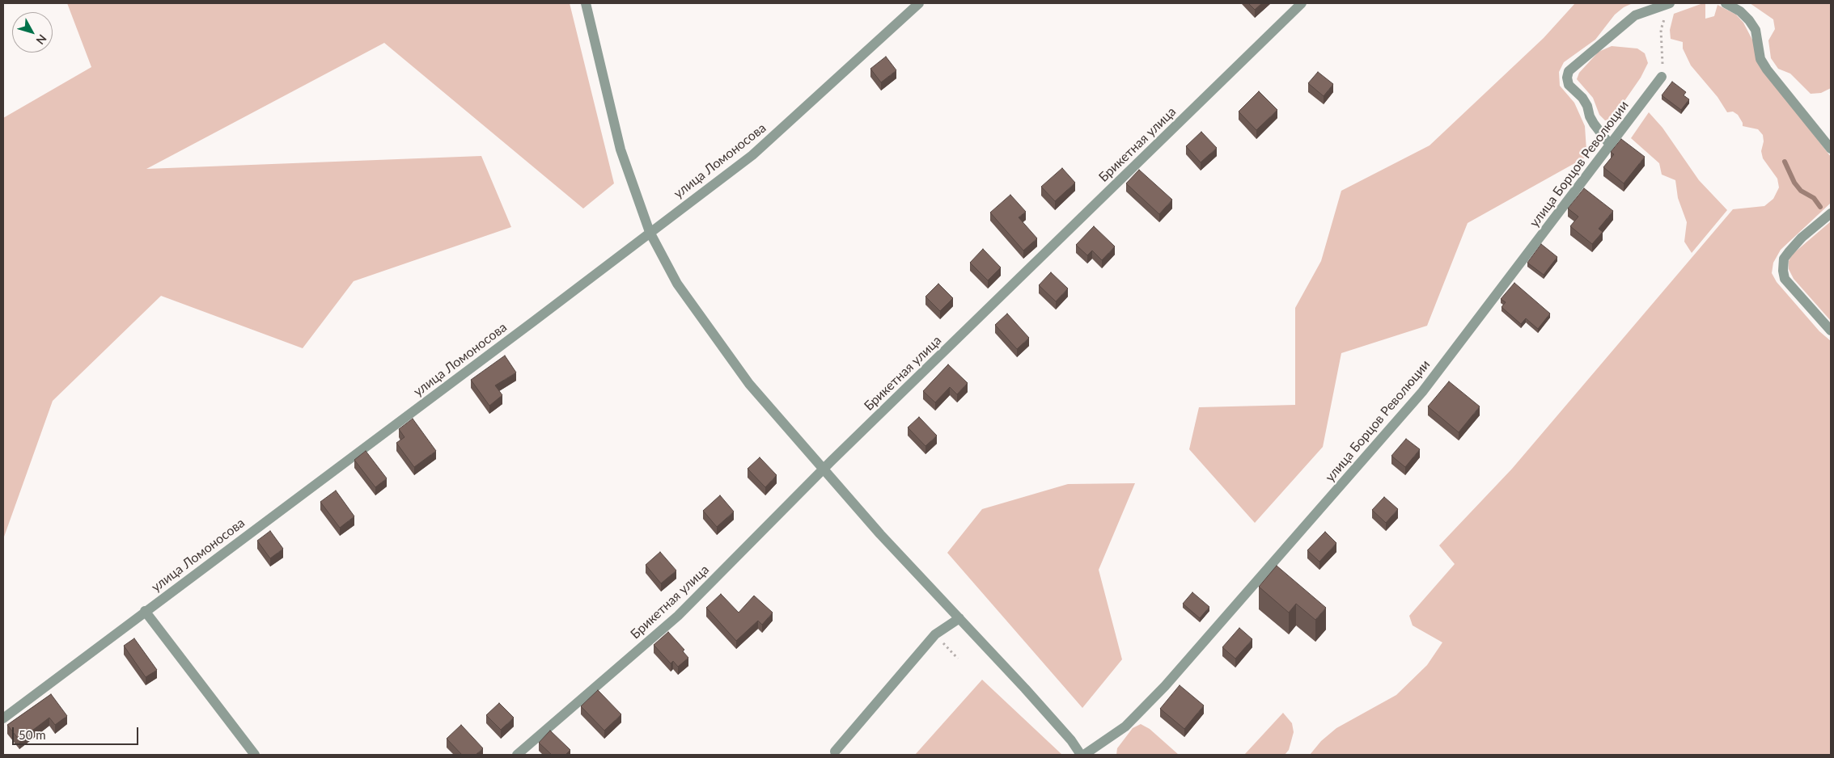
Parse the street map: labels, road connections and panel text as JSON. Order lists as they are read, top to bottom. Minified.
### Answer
{"streets":{"street":["Брикетная улица","улица Ломоносова","улица Борцов Революции"]},"scale_bar":"50 m","north":"bottom right"}
